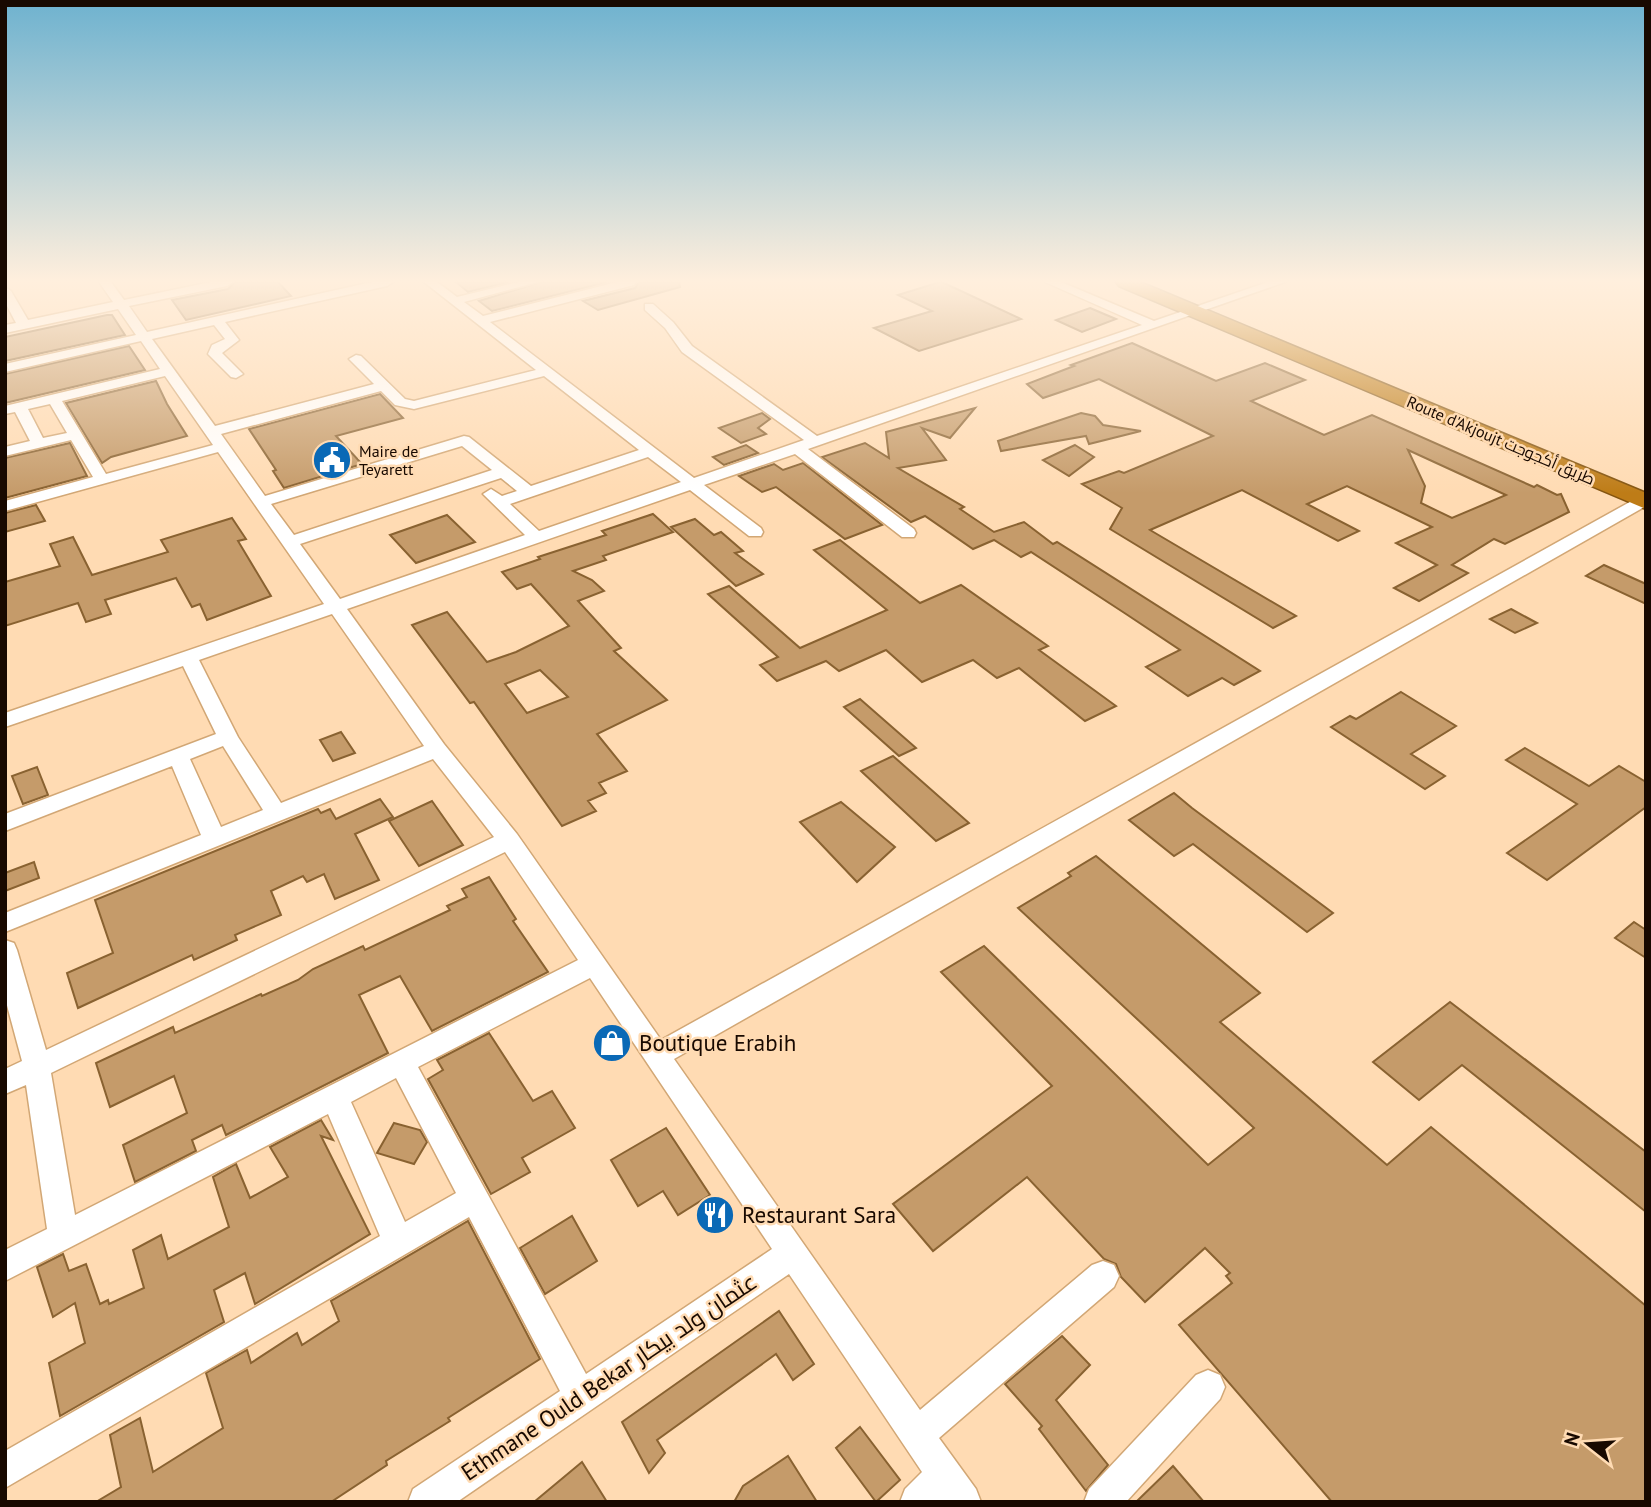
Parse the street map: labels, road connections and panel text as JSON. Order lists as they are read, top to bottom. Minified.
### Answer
{"streets":{"highway":["Route d'Akjoujt طريق أكجوجت"],"street":["Ethmane Ould Bekar عثمان ولد بيكار"]},"places":{"public building":["Maire de Teyarett"],"shop":["Boutique Erabih"],"restaurant":["Restaurant Sara"]},"north":"left"}
